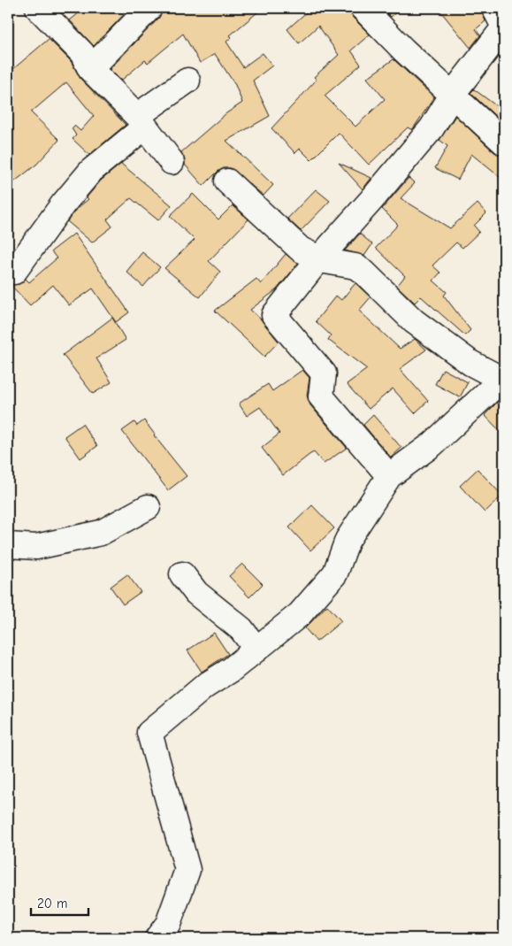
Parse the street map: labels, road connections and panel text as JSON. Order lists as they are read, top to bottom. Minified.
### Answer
{"scale_bar":"20 m"}
